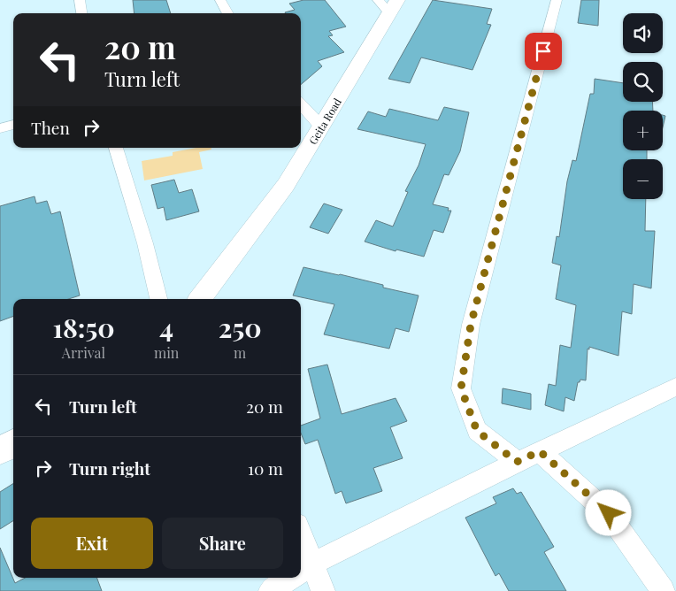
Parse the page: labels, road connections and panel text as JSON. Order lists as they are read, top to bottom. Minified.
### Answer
{"streets":{"main road":["Geita Road"]},"page":{"map_buttons":["+","−"],"turn":["20 m","Turn left"],"then":"Then","eta":["18:50","Arrival","4","min","250","m"],"list":[{"name":"Turn left","value":"20 m"},{"name":"Turn right","value":"10 m"}],"buttons":["Exit","Share"]}}
